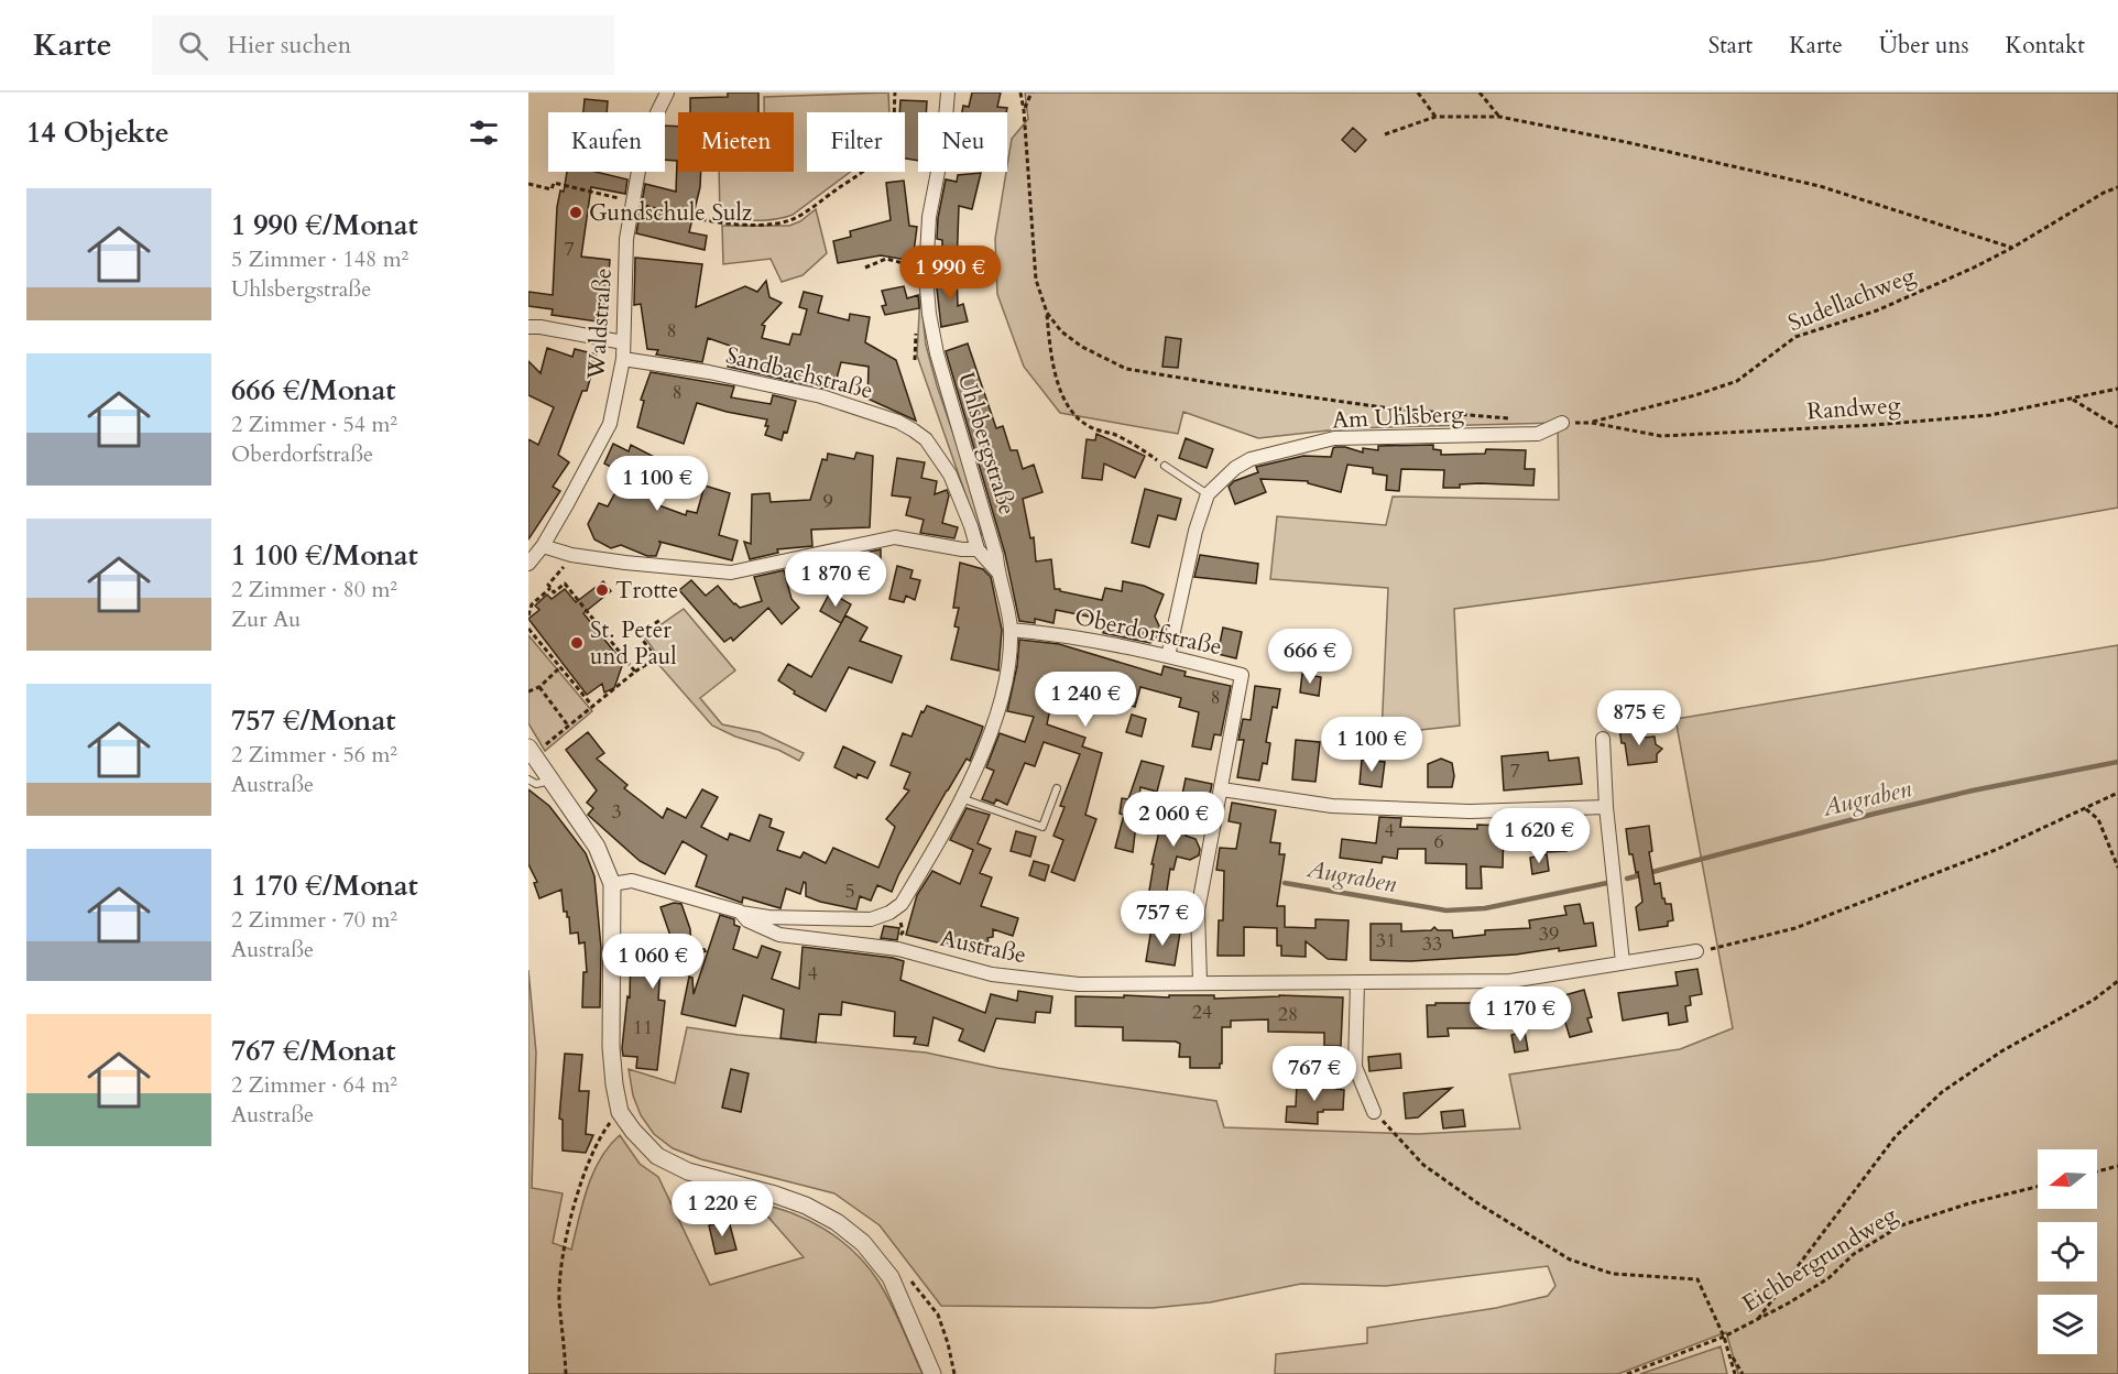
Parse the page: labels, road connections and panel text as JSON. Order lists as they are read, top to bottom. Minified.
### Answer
{"streets":{"street":["Waldstraße","Sandbachstraße","Am Uhlsberg","Uhlsbergstraße","Oberdorfstraße","Austraße"],"path":["Sudellachweg","Randweg","Eichbergrundweg"]},"crossings":[["Sudellachweg","Randweg"],["Waldstraße","Sandbachstraße"],["Sandbachstraße","Uhlsbergstraße"],["Uhlsbergstraße","Oberdorfstraße"],["Uhlsbergstraße","Austraße"],["Oberdorfstraße","Austraße"]],"water":["Augraben"],"places":["Gundschule Sulz","Trotte","St. Peter und Paul"],"house_numbers":["7","8","8","9","8","7","3","4","6","5","39","31","33","4","24","28","11"],"north":"left","page":{"header":"Karte","search":"Hier suchen","nav":["Start","Karte","Über uns","Kontakt"],"heading":"14 Objekte","chip":["Kaufen","Mieten","Filter","Neu"],"list":[{"name":"1 990 €/Monat","note":"5 Zimmer · 148 m² · Uhlsbergstraße"},{"name":"666 €/Monat","note":"2 Zimmer · 54 m² · Oberdorfstraße"},{"name":"1 100 €/Monat","note":"2 Zimmer · 80 m² · Zur Au"},{"name":"757 €/Monat","note":"2 Zimmer · 56 m² · Austraße"},{"name":"1 170 €/Monat","note":"2 Zimmer · 70 m² · Austraße"},{"name":"767 €/Monat","note":"2 Zimmer · 64 m² · Austraße"}],"price":["1 990 €","1 100 €","1 870 €","666 €","1 240 €","875 €","1 100 €","2 060 €","1 620 €","757 €","1 060 €","1 170 €","767 €","1 220 €"]}}
